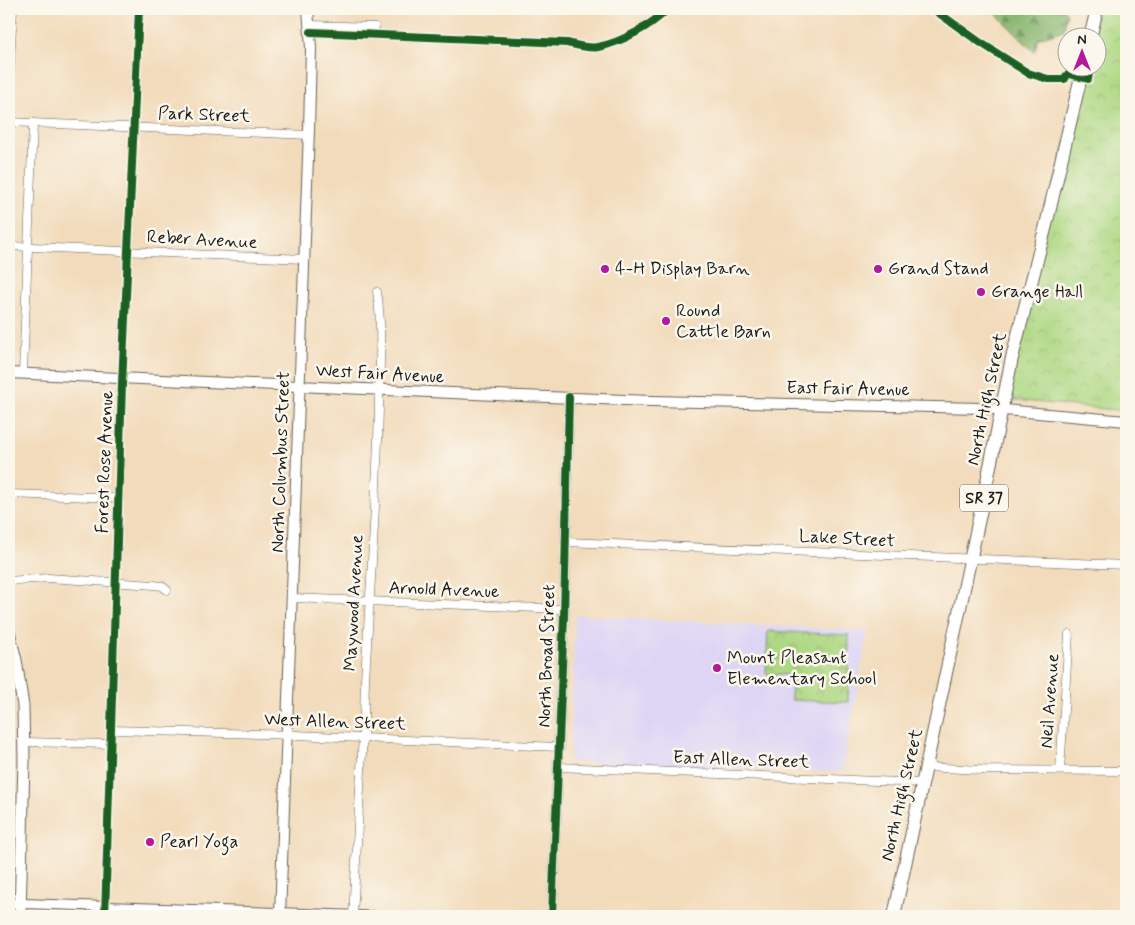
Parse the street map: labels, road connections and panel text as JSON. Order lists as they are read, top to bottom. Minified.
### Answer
{"streets":{"highway":["North High Street","SR 37"],"main road":["West Fair Avenue","East Fair Avenue","North Columbus Street"],"street":["Park Street","Reber Avenue","Forest Rose Avenue","Lake Street","Arnold Avenue","Maywood Avenue","North Broad Street","Neil Avenue","West Allen Street","East Allen Street"]},"crossings":[["Park Street","Forest Rose Avenue"],["Park Street","North Columbus Street"],["Reber Avenue","Forest Rose Avenue"],["Reber Avenue","North Columbus Street"],["West Fair Avenue","East Fair Avenue"],["West Fair Avenue","Forest Rose Avenue"],["West Fair Avenue","North Columbus Street"],["West Fair Avenue","Maywood Avenue"],["West Fair Avenue","North Broad Street"],["East Fair Avenue","North High Street"],["East Fair Avenue","North Broad Street"],["North High Street","Lake Street"],["North High Street","East Allen Street"],["Forest Rose Avenue","West Allen Street"],["North Columbus Street","Arnold Avenue"],["North Columbus Street","West Allen Street"],["Lake Street","North Broad Street"],["Arnold Avenue","Maywood Avenue"],["Arnold Avenue","North Broad Street"],["Maywood Avenue","West Allen Street"],["North Broad Street","West Allen Street"],["North Broad Street","East Allen Street"]],"places":["4-H Display Barn","Grand Stand","Grange Hall","Round Cattle Barn","Mount Pleasant Elementary School","Pearl Yoga"],"north":"top"}
